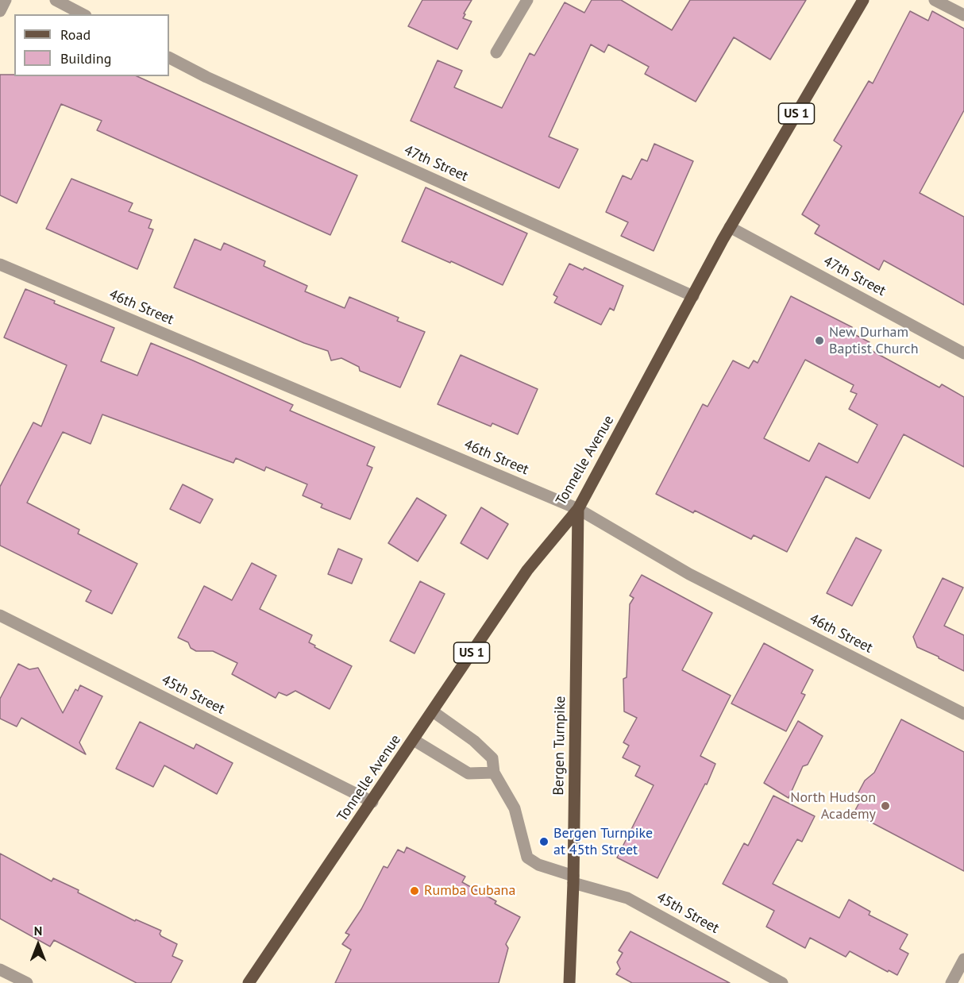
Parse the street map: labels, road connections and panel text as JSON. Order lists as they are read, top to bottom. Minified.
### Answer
{"streets":{"main road":["US 1","Tonnelle Avenue","Bergen Turnpike"],"street":["47th Street","46th Street","45th Street"]},"crossings":[["47th Street","Tonnelle Avenue"],["46th Street","Tonnelle Avenue"],["46th Street","Bergen Turnpike"],["Tonnelle Avenue","45th Street"],["Tonnelle Avenue","Bergen Turnpike"],["45th Street","Bergen Turnpike"]],"places":["New Durham Baptist Church","North Hudson Academy","Bergen Turnpike at 45th Street","Rumba Cubana"],"legend":["Road","Building"],"north":"top"}
